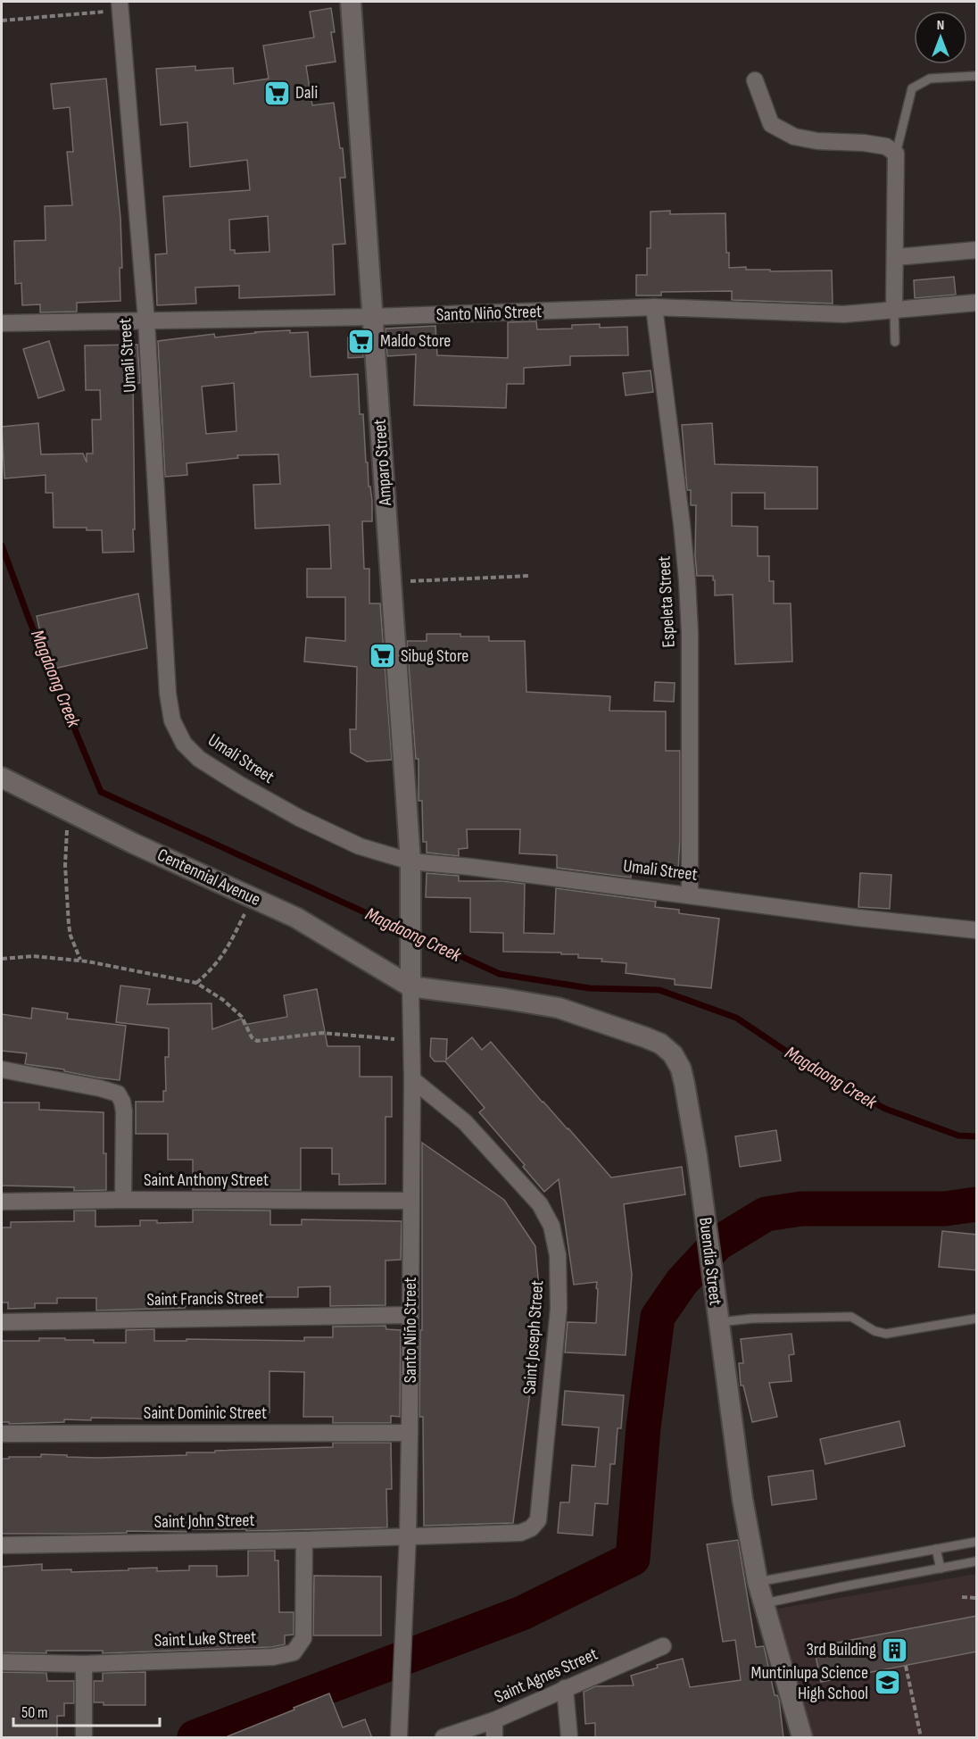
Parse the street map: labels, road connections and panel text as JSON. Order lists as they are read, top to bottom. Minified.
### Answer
{"streets":{"street":["Santo Niño Street","Umali Street","Amparo Street","Espeleta Street","Centennial Avenue","Saint Anthony Street","Buendia Street","Saint Francis Street","Saint Joseph Street","Saint Dominic Street","Saint John Street","Saint Luke Street","Saint Agnes Street"]},"crossings":[["Santo Niño Street","Umali Street"],["Santo Niño Street","Amparo Street"],["Santo Niño Street","Espeleta Street"],["Santo Niño Street","Centennial Avenue"],["Santo Niño Street","Saint Anthony Street"],["Santo Niño Street","Buendia Street"],["Santo Niño Street","Saint Francis Street"],["Santo Niño Street","Saint Joseph Street"],["Santo Niño Street","Saint Dominic Street"],["Santo Niño Street","Saint John Street"],["Umali Street","Amparo Street"],["Umali Street","Espeleta Street"],["Centennial Avenue","Buendia Street"],["Saint Joseph Street","Saint John Street"],["Saint John Street","Saint Luke Street"]],"water":["Magdaong Creek"],"places":{"supermarket":["Dali","Maldo Store","Sibug Store"],"building":["3rd Building"],"school or university":["Muntinlupa Science High School"]},"scale_bar":"50 m","north":"top"}
